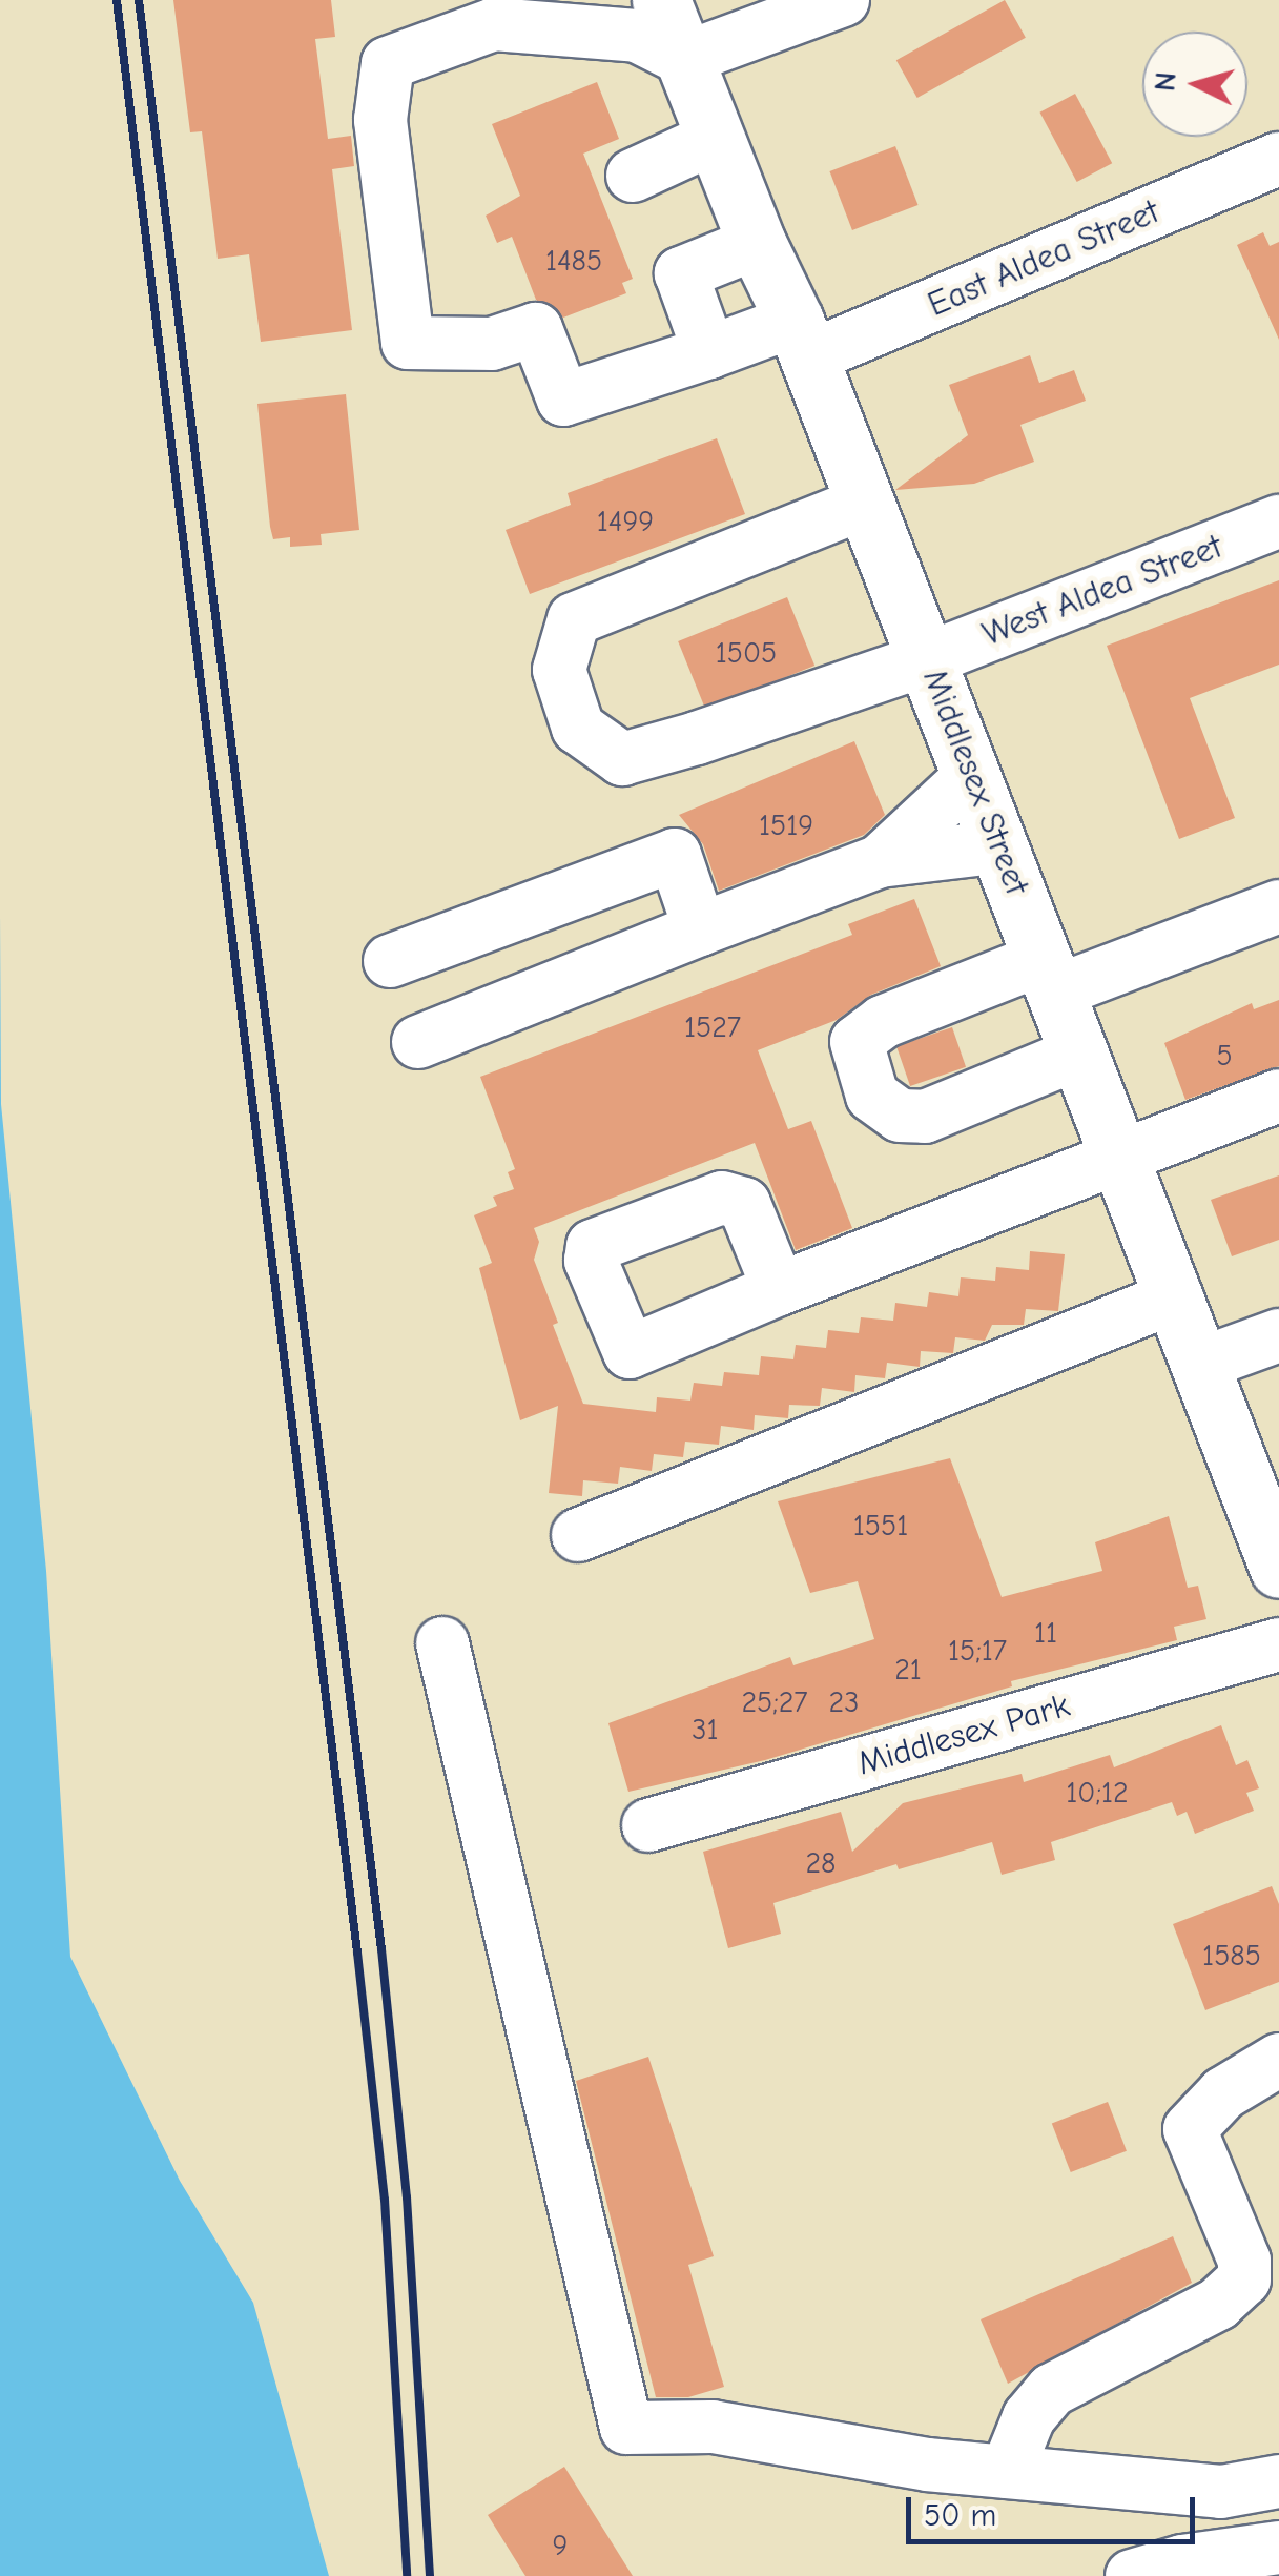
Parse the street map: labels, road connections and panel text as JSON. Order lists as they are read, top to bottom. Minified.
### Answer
{"streets":{"main road":["Middlesex Street"],"street":["East Aldea Street","West Aldea Street","Middlesex Park"]},"crossings":[["East Aldea Street","Middlesex Street"],["West Aldea Street","Middlesex Street"]],"house_numbers":["1485","1499","1505","1519","1527","5","1551","11","15;17","21","25;27","23","31","10;12","28","1585","9"],"scale_bar":"50 m","north":"left"}
